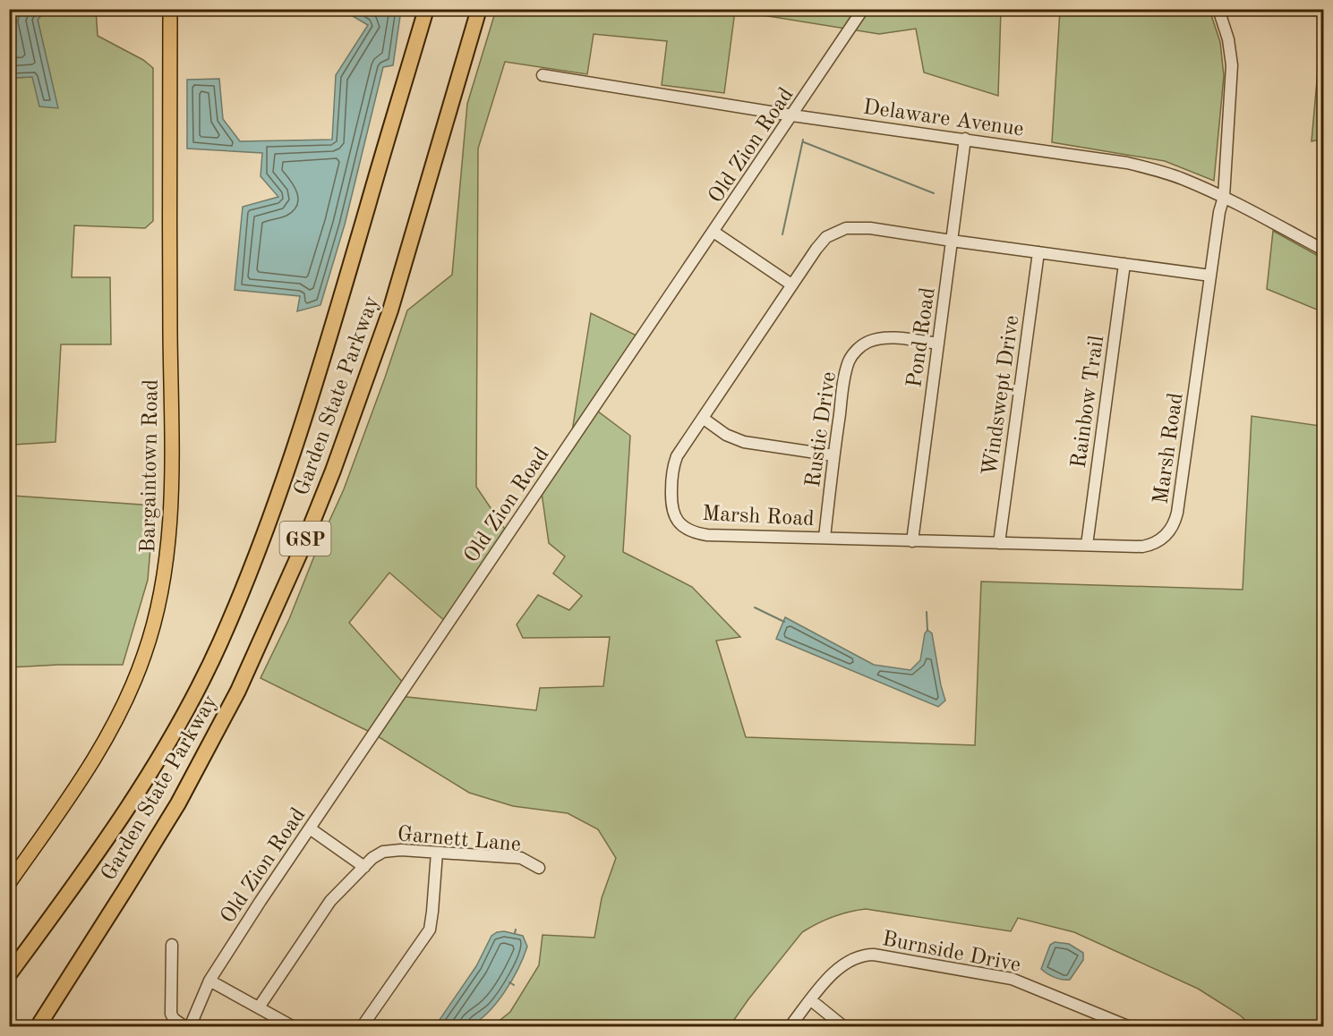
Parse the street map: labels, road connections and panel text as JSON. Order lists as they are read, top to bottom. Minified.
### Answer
{"streets":{"highway":["Garden State Parkway","GSP"],"main road":["Bargaintown Road"],"street":["Delaware Avenue","Old Zion Road","Pond Road","Windswept Drive","Rainbow Trail","Rustic Drive","Marsh Road","Garnett Lane","Burnside Drive"]},"crossings":[["Delaware Avenue","Old Zion Road"],["Delaware Avenue","Pond Road"],["Delaware Avenue","Marsh Road"],["Pond Road","Rustic Drive"],["Pond Road","Marsh Road"],["Windswept Drive","Marsh Road"],["Rainbow Trail","Marsh Road"],["Rustic Drive","Marsh Road"]]}
